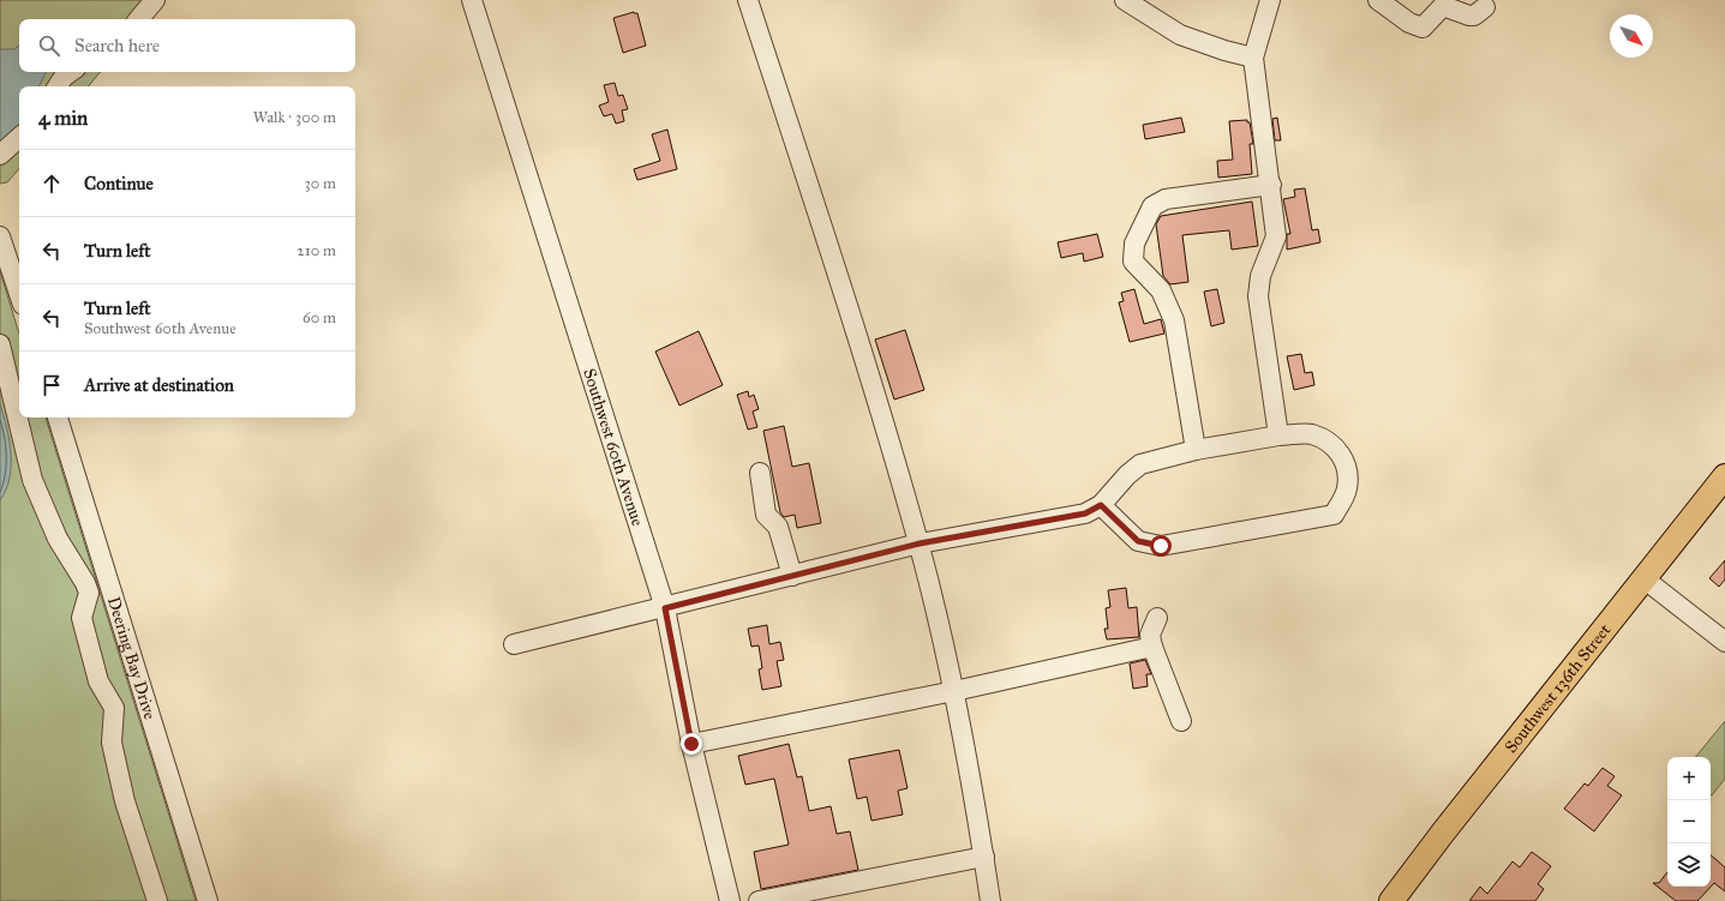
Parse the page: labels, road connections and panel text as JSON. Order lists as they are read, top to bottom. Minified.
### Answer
{"streets":{"main road":["Southwest 136th Street"],"street":["Southwest 60th Avenue","Deering Bay Drive"]},"north":"bottom right","page":{"search":"Search here","heading":["4 min","Walk · 300 m"],"list":[["Continue","30 m"],["Turn left","210 m"],["Turn left","Southwest 60th Avenue","60 m"],"Arrive at destination"],"map_buttons":["+","−"]}}
